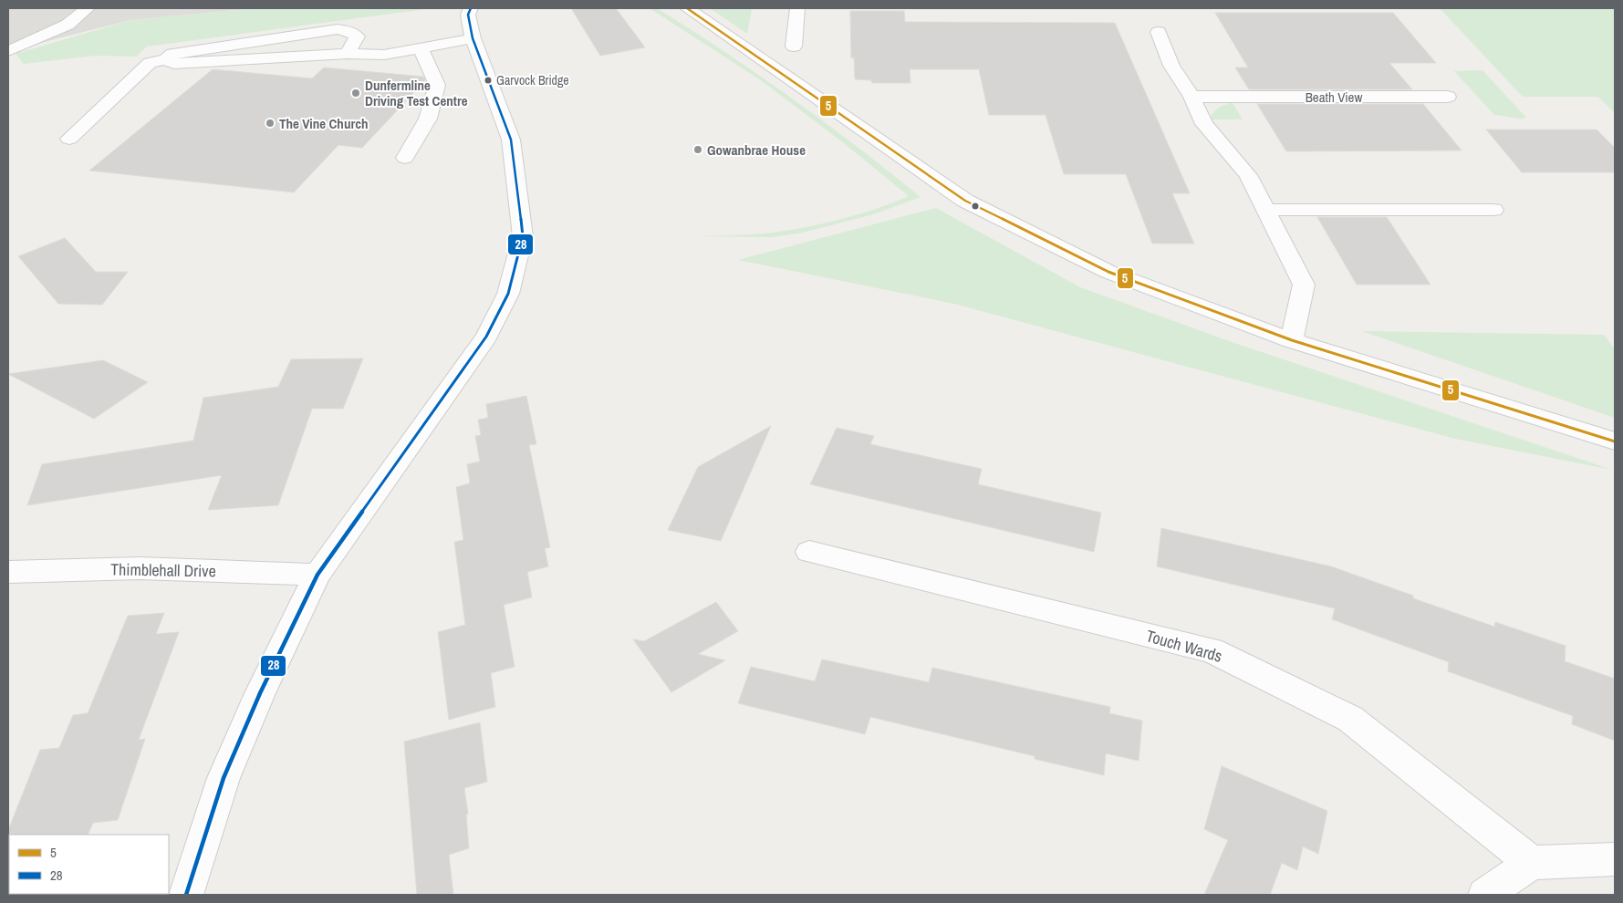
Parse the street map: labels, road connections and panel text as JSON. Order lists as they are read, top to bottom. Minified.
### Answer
{"streets":{"street":["Beath View","Thimblehall Drive","Touch Wards"]},"places":["Garvock Bridge","Dunfermline Driving Test Centre","The Vine Church","Gowanbrae House"],"lines":["transit line 5","transit line 28"],"legend":["5","28"]}
